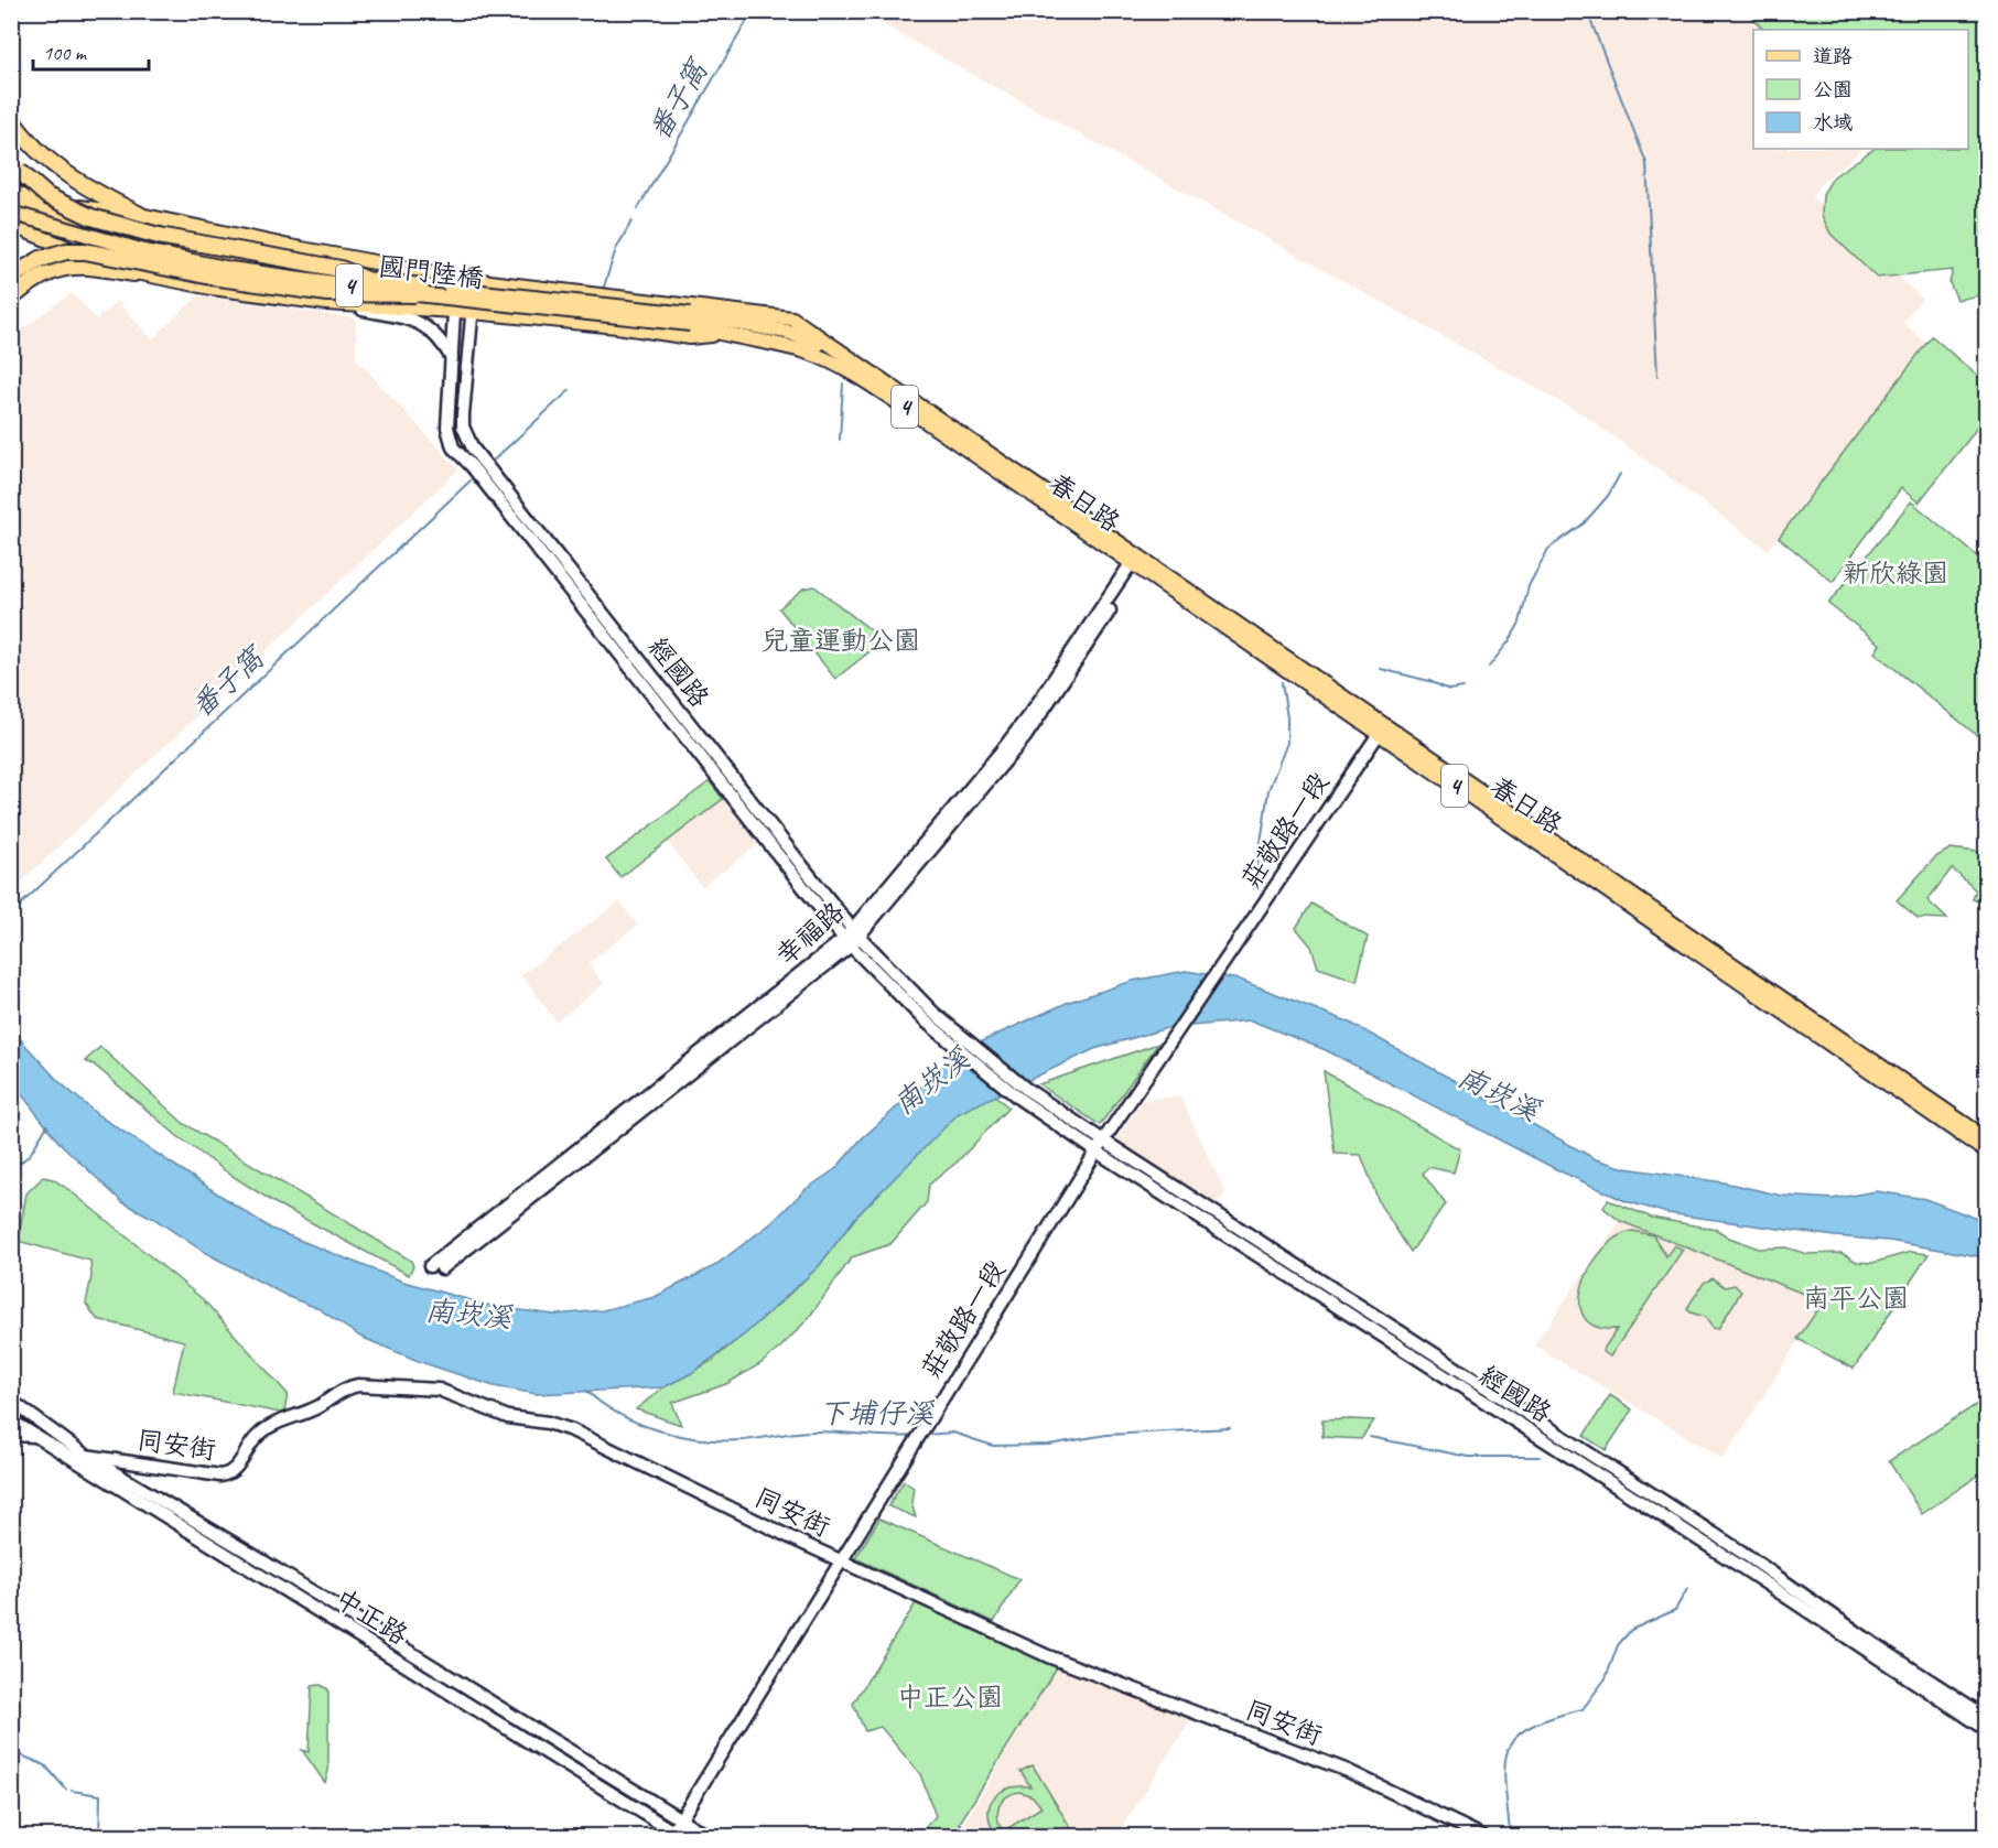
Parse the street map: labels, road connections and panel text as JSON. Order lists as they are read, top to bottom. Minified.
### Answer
{"streets":{"main road":["國門陸橋","4","春日路"],"street":["經國路","莊敬路一段","幸福路","同安街","中正路"]},"crossings":[["國門陸橋","4"],["4","春日路"],["4","經國路"],["春日路","莊敬路一段"],["春日路","幸福路"],["經國路","莊敬路一段"],["經國路","幸福路"],["莊敬路一段","同安街"],["莊敬路一段","中正路"],["同安街","中正路"]],"water":["番子窩","南崁溪","下埔仔溪"],"parks":["新欣綠園","兒童運動公園","南平公園","中正公園"],"legend":["道路","公園","水域"],"scale_bar":"100 m"}
